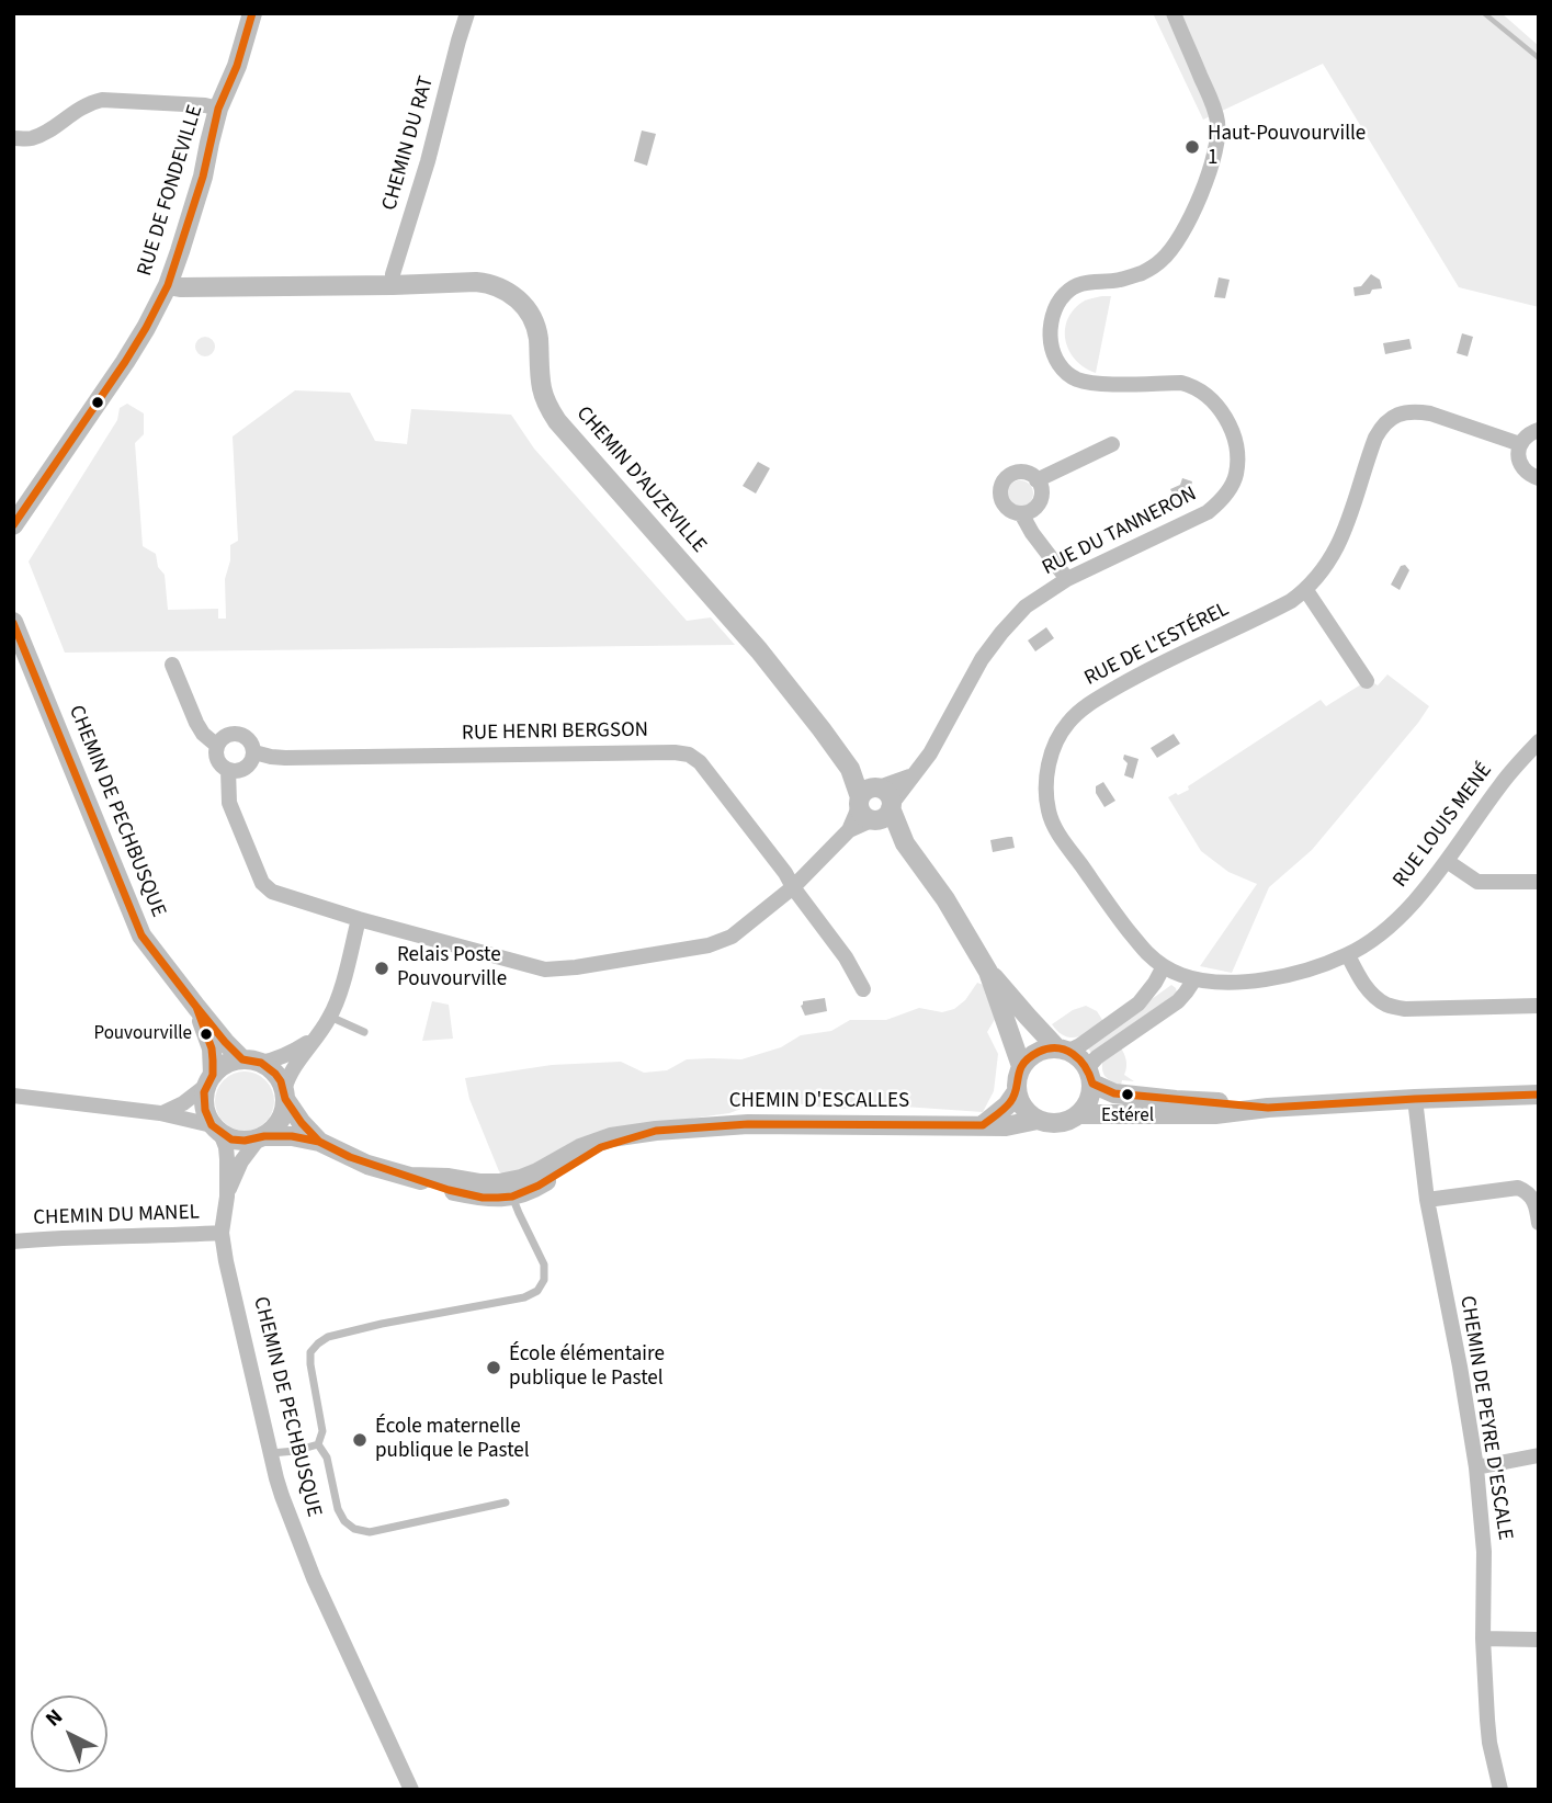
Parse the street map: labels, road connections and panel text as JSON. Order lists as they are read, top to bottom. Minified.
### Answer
{"streets":{"street":["CHEMIN DU RAT","RUE DE FONDEVILLE","CHEMIN D'AUZEVILLE","RUE DU TANNERON","RUE DE L'ESTÉREL","RUE HENRI BERGSON","CHEMIN DE PECHBUSQUE","RUE LOUIS MENÉ","CHEMIN D'ESCALLES","CHEMIN DU MANEL","CHEMIN DE PEYRE D'ESCALE"]},"crossings":[["CHEMIN DU RAT","CHEMIN D'AUZEVILLE"],["RUE DE FONDEVILLE","CHEMIN D'AUZEVILLE"],["CHEMIN D'AUZEVILLE","RUE DU TANNERON"],["CHEMIN D'AUZEVILLE","CHEMIN D'ESCALLES"],["RUE DU TANNERON","RUE HENRI BERGSON"],["RUE DE L'ESTÉREL","RUE LOUIS MENÉ"],["CHEMIN DE PECHBUSQUE","CHEMIN D'ESCALLES"],["CHEMIN DE PECHBUSQUE","CHEMIN DU MANEL"]],"places":["Haut-Pouvourville 1","Relais Poste Pouvourville","Pouvourville","Estérel","École élémentaire publique le Pastel","École maternelle publique le Pastel"],"north":"top left"}
